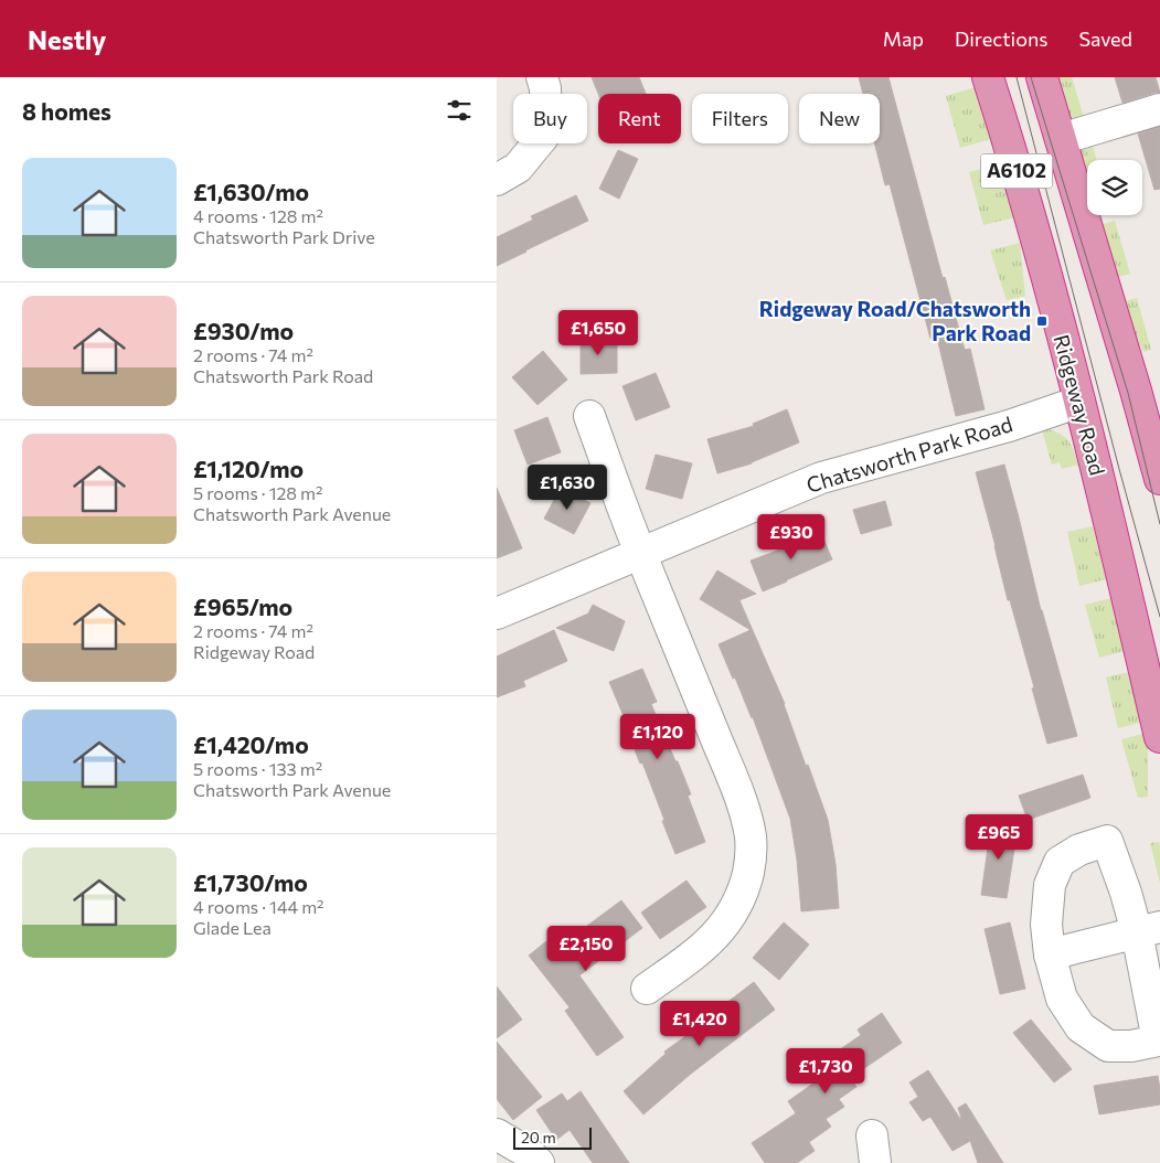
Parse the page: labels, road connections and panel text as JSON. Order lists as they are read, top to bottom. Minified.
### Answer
{"streets":{"highway":["A6102","Ridgeway Road"],"street":["Chatsworth Park Road"]},"crossings":[["Ridgeway Road","Chatsworth Park Road"]],"places":{"transit":["Ridgeway Road/Chatsworth Park Road"]},"scale_bar":"20 m","page":{"header":"Nestly","nav":["Map","Directions","Saved"],"heading":"8 homes","chip":["Buy","Rent","Filters","New"],"list":[{"name":"£1,630/mo","note":"4 rooms · 128 m² · Chatsworth Park Drive"},{"name":"£930/mo","note":"2 rooms · 74 m² · Chatsworth Park Road"},{"name":"£1,120/mo","note":"5 rooms · 128 m² · Chatsworth Park Avenue"},{"name":"£965/mo","note":"2 rooms · 74 m² · Ridgeway Road"},{"name":"£1,420/mo","note":"5 rooms · 133 m² · Chatsworth Park Avenue"},{"name":"£1,730/mo","note":"4 rooms · 144 m² · Glade Lea"}],"price":["£1,650","£1,630","£930","£1,120","£965","£2,150","£1,420","£1,730"],"scale":"20 m"}}
